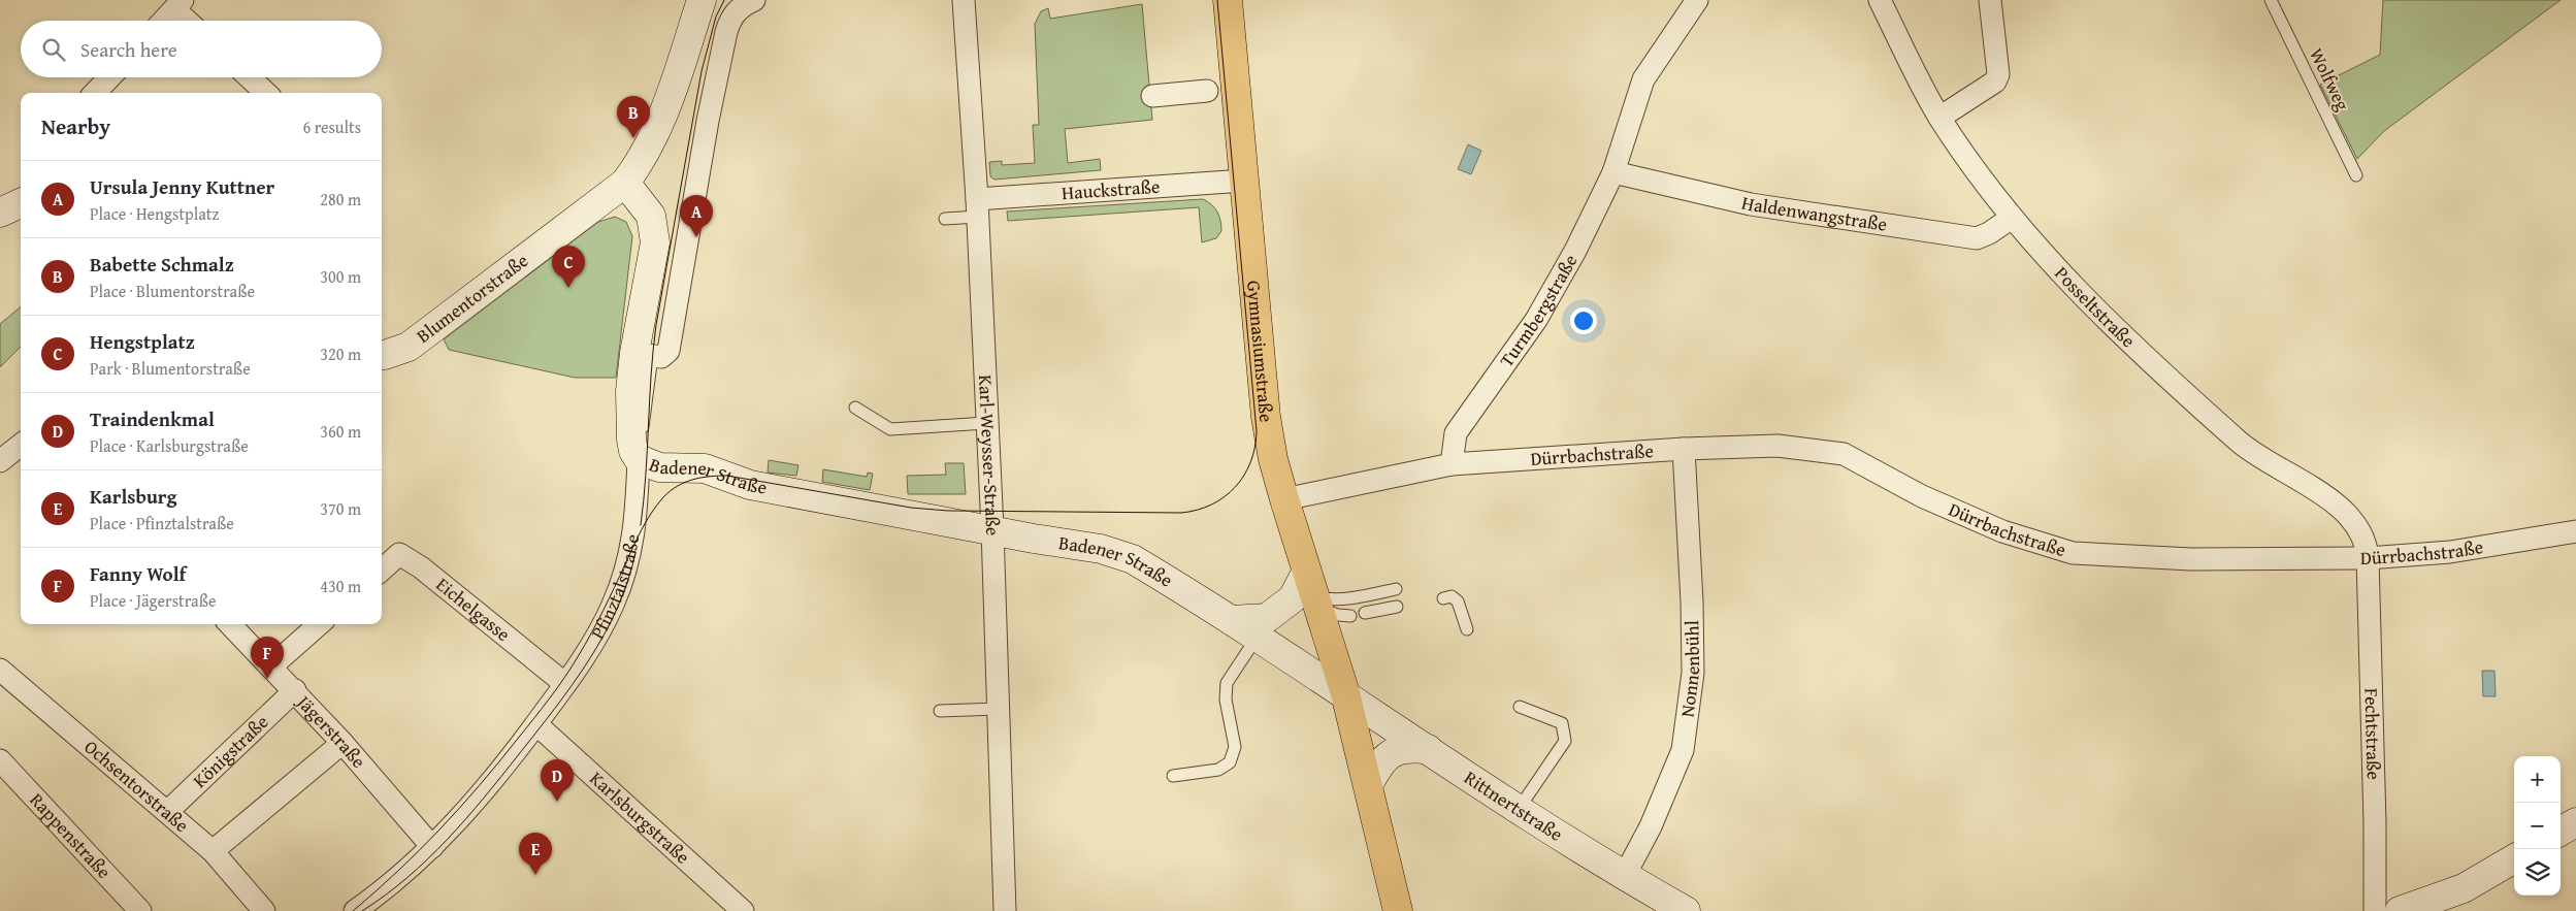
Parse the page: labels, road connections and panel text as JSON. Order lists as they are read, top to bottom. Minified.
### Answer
{"streets":{"main road":["Blumentorstraße","Gymnasiumstraße","Badener Straße","Pfinztalstraße","Rittnertstraße"],"street":["Hauckstraße","Haldenwangstraße","Posseltstraße","Turmbergstraße","Karl-Weysser-Straße","Dürrbachstraße","Eichelgasse","Nonnenbühl","Jägerstraße","Fechtstraße","Königstraße","Ochsentorstraße","Karlsburgstraße","Rappenstraße"],"lane":["Wolfweg"]},"crossings":[["Hauckstraße","Gymnasiumstraße"],["Hauckstraße","Karl-Weysser-Straße"],["Haldenwangstraße","Posseltstraße"],["Haldenwangstraße","Turmbergstraße"],["Blumentorstraße","Pfinztalstraße"],["Posseltstraße","Dürrbachstraße"],["Posseltstraße","Fechtstraße"],["Turmbergstraße","Dürrbachstraße"],["Gymnasiumstraße","Badener Straße"],["Gymnasiumstraße","Rittnertstraße"],["Karl-Weysser-Straße","Badener Straße"],["Dürrbachstraße","Nonnenbühl"],["Dürrbachstraße","Fechtstraße"],["Badener Straße","Pfinztalstraße"],["Badener Straße","Rittnertstraße"],["Pfinztalstraße","Eichelgasse"],["Pfinztalstraße","Jägerstraße"],["Pfinztalstraße","Karlsburgstraße"],["Nonnenbühl","Rittnertstraße"],["Jägerstraße","Königstraße"],["Königstraße","Ochsentorstraße"]],"page":{"search":"Search here","heading":["Nearby","6 results"],"pins":["B","A","C","F","D","E"],"list":[{"mark":"A","name":"Ursula Jenny Kuttner","note":"Place · Hengstplatz","value":"280 m"},{"mark":"B","name":"Babette Schmalz","note":"Place · Blumentorstraße","value":"300 m"},{"mark":"C","name":"Hengstplatz","note":"Park · Blumentorstraße","value":"320 m"},{"mark":"D","name":"Traindenkmal","note":"Place · Karlsburgstraße","value":"360 m"},{"mark":"E","name":"Karlsburg","note":"Place · Pfinztalstraße","value":"370 m"},{"mark":"F","name":"Fanny Wolf","note":"Place · Jägerstraße","value":"430 m"}],"map_buttons":["+","−"]}}
